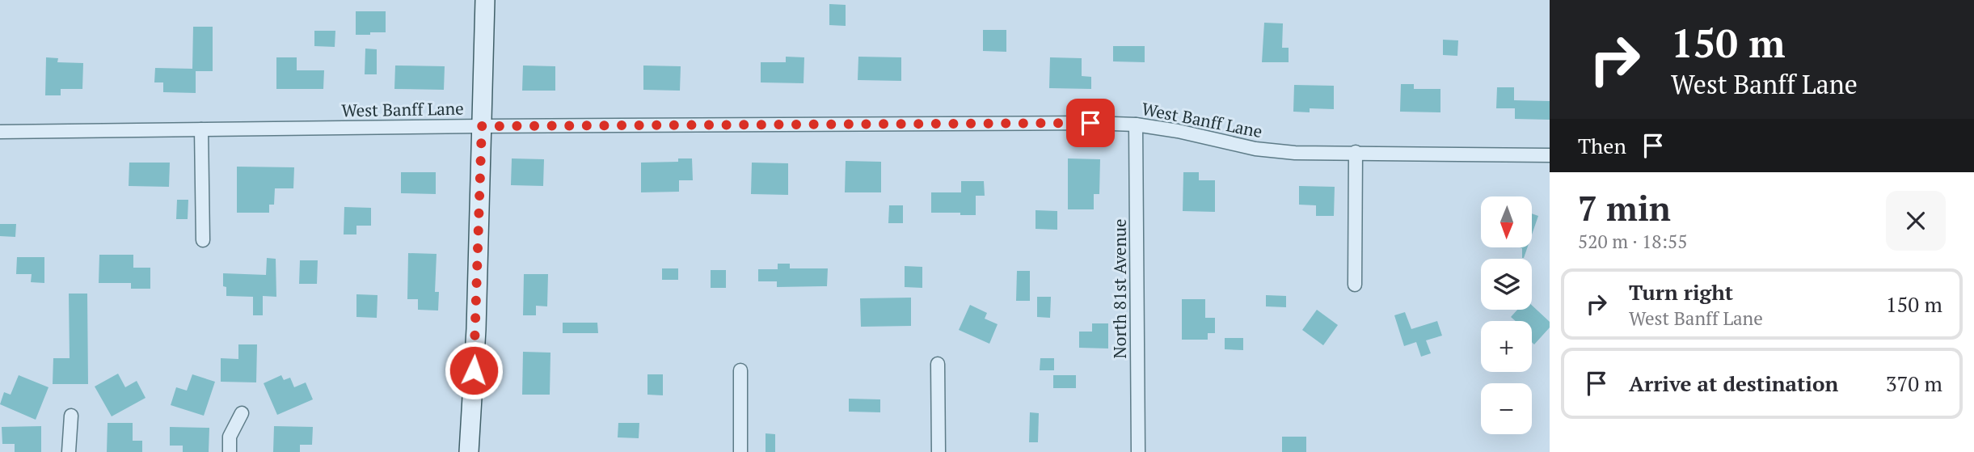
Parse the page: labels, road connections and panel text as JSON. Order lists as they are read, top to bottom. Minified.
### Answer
{"streets":{"street":["West Banff Lane","North 81st Avenue"]},"crossings":[["West Banff Lane","North 81st Avenue"]],"north":"bottom","page":{"turn":["150 m","West Banff Lane"],"then":"Then","heading":["7 min","520 m · 18:55"],"map_buttons":["+","−"],"list":[{"name":"Turn right","note":"West Banff Lane","value":"150 m"},{"name":"Arrive at destination","value":"370 m"}]}}
